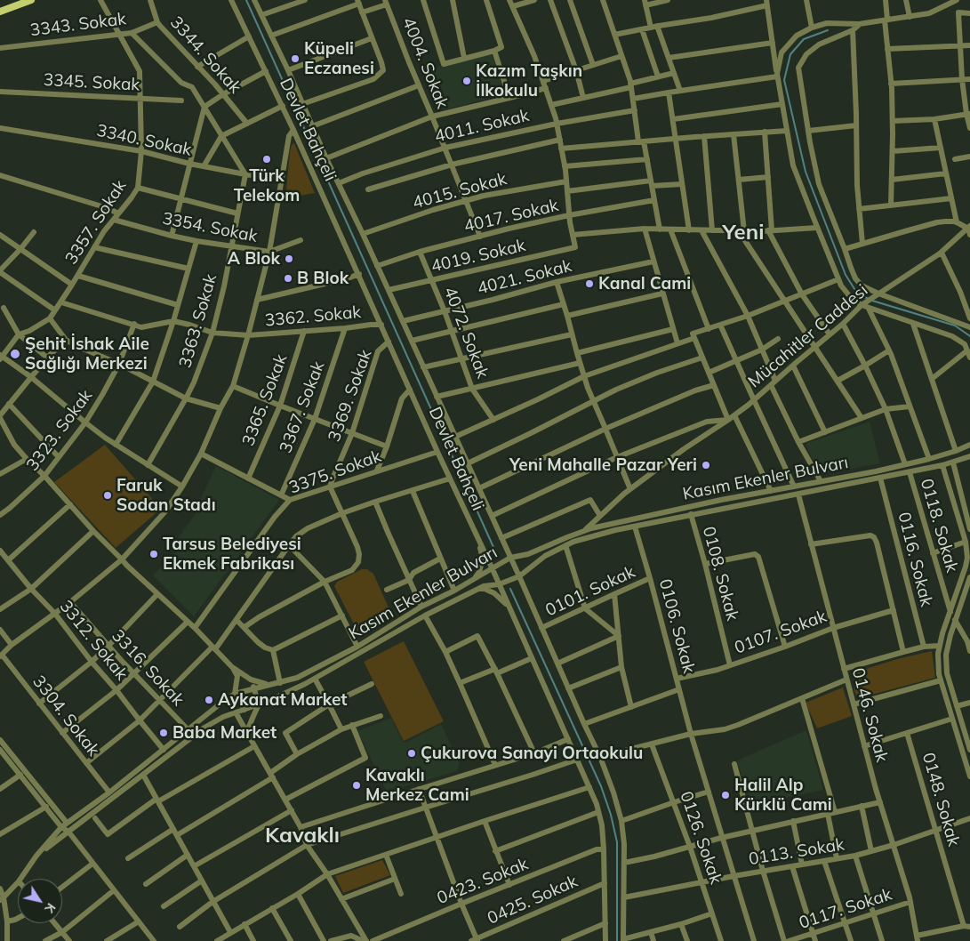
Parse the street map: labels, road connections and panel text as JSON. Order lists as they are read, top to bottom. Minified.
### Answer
{"streets":{"street":["3343. Sokak","3344. Sokak","4004. Sokak","3345. Sokak","4011. Sokak","Devlet Bahçeli","3340. Sokak","4015. Sokak","4017. Sokak","3357. Sokak","3354. Sokak","4019. Sokak","4021. Sokak","3362. Sokak","3363. Sokak","4072. Sokak","Mücahitler Caddesi","3369. Sokak","3365. Sokak","3367. Sokak","3323. Sokak","3375. Sokak","Kasım Ekenler Bulvarı","0118. Sokak","0116. Sokak","0108. Sokak","0101. Sokak","0106. Sokak","0107. Sokak","3312. Sokak","3316. Sokak","0146. Sokak","3304. Sokak","0148. Sokak","0126. Sokak","0113. Sokak","0423. Sokak","0425. Sokak","0117. Sokak"]},"crossings":[["3343. Sokak","3344. Sokak"],["3343. Sokak","3357. Sokak"],["4004. Sokak","4011. Sokak"],["4004. Sokak","4015. Sokak"],["4004. Sokak","4017. Sokak"],["3345. Sokak","3357. Sokak"],["4011. Sokak","Devlet Bahçeli"],["Devlet Bahçeli","4015. Sokak"],["Devlet Bahçeli","4017. Sokak"],["Devlet Bahçeli","4019. Sokak"],["Devlet Bahçeli","4021. Sokak"],["Devlet Bahçeli","3362. Sokak"],["Devlet Bahçeli","3369. Sokak"],["Devlet Bahçeli","3375. Sokak"],["Devlet Bahçeli","Kasım Ekenler Bulvarı"],["Devlet Bahçeli","0101. Sokak"],["Devlet Bahçeli","0113. Sokak"],["Devlet Bahçeli","0423. Sokak"],["Devlet Bahçeli","0425. Sokak"],["3340. Sokak","3357. Sokak"],["3340. Sokak","3363. Sokak"],["4017. Sokak","4072. Sokak"],["3357. Sokak","3354. Sokak"],["3354. Sokak","3363. Sokak"],["4019. Sokak","4072. Sokak"],["4021. Sokak","4072. Sokak"],["3362. Sokak","3363. Sokak"],["3362. Sokak","3365. Sokak"],["3362. Sokak","3367. Sokak"],["Mücahitler Caddesi","Kasım Ekenler Bulvarı"],["3369. Sokak","3375. Sokak"],["Kasım Ekenler Bulvarı","0118. Sokak"],["Kasım Ekenler Bulvarı","0116. Sokak"],["Kasım Ekenler Bulvarı","0108. Sokak"],["Kasım Ekenler Bulvarı","0106. Sokak"],["Kasım Ekenler Bulvarı","3312. Sokak"],["Kasım Ekenler Bulvarı","3316. Sokak"],["Kasım Ekenler Bulvarı","0146. Sokak"],["Kasım Ekenler Bulvarı","3304. Sokak"],["0108. Sokak","0107. Sokak"],["0101. Sokak","0106. Sokak"],["0106. Sokak","0107. Sokak"],["0106. Sokak","0113. Sokak"],["0107. Sokak","0146. Sokak"],["0146. Sokak","0113. Sokak"],["0146. Sokak","0117. Sokak"],["0148. Sokak","0113. Sokak"],["0126. Sokak","0113. Sokak"]],"districts":["Yeni","Kavaklı"],"places":["Küpeli Eczanesi","Kazım Taşkın İlkokulu","Türk Telekom","A Blok","B Blok","Kanal Cami","Şehit İshak Aile Sağlığı Merkezi","Yeni Mahalle Pazar Yeri","Faruk Sodan Stadı","Tarsus Belediyesi Ekmek Fabrikası","Aykanat Market","Baba Market","Çukurova Sanayi Ortaokulu","Kavaklı Merkez Cami","Halil Alp Kürklü Cami"],"north":"bottom right"}
